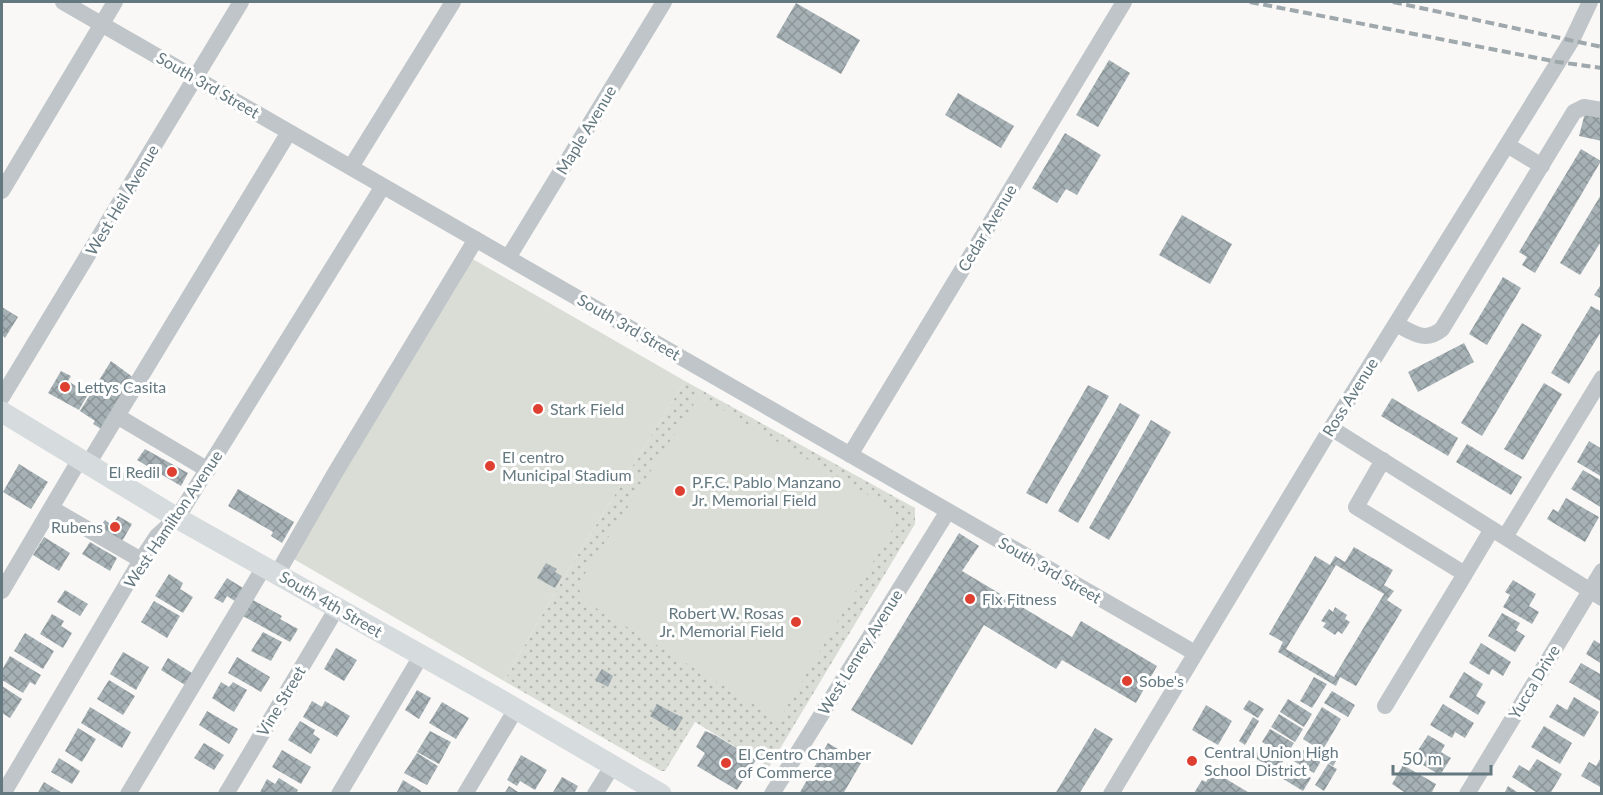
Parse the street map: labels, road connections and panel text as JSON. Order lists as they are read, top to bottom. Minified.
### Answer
{"streets":{"main road":["South 4th Street"],"street":["South 3rd Street","Maple Avenue","West Heil Avenue","Cedar Avenue","Ross Avenue","West Hamilton Avenue","West Lenrey Avenue","Yucca Drive","Vine Street"]},"crossings":[["South 3rd Street","Maple Avenue"],["South 3rd Street","West Heil Avenue"],["South 3rd Street","Cedar Avenue"],["South 3rd Street","Ross Avenue"],["South 3rd Street","West Hamilton Avenue"],["South 3rd Street","West Lenrey Avenue"],["West Hamilton Avenue","South 4th Street"],["South 4th Street","Vine Street"]],"places":["Lettys Casita","Stark Field","El centro Municipal Stadium","El Redil","P.F.C. Pablo Manzano Jr. Memorial Field","Rubens","Flx Fitness","Robert W. Rosas Jr. Memorial Field","Sobe's","Central Union High School District","El Centro Chamber of Commerce"],"scale_bar":"50 m"}
